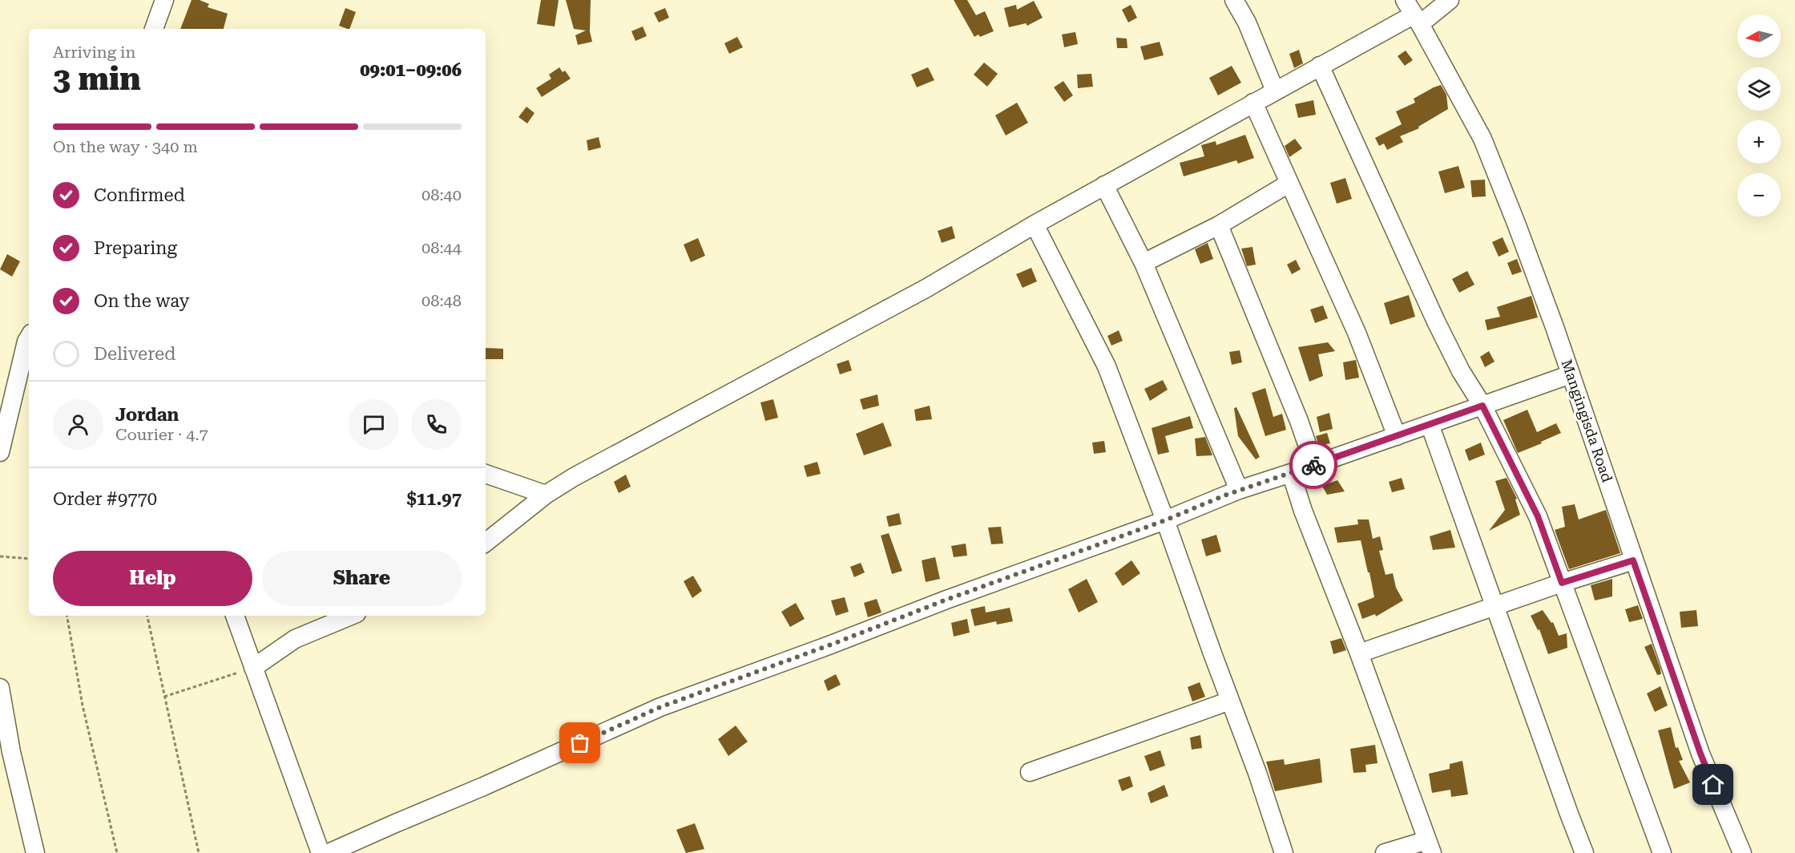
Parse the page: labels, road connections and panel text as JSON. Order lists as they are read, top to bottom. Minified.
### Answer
{"streets":{"street":["Mangingisda Road"]},"north":"left","page":{"map_buttons":["+","−"],"heading":["3 min","Arriving in","09:01–09:06"],"panel":["Jordan","Courier · 4.7","Order #9770","$11.97"],"bar":"On the way · 340 m","list":[["Confirmed","08:40"],["Preparing","08:44"],["On the way","08:48"],"Delivered"],"buttons":["Help","Share"]}}
